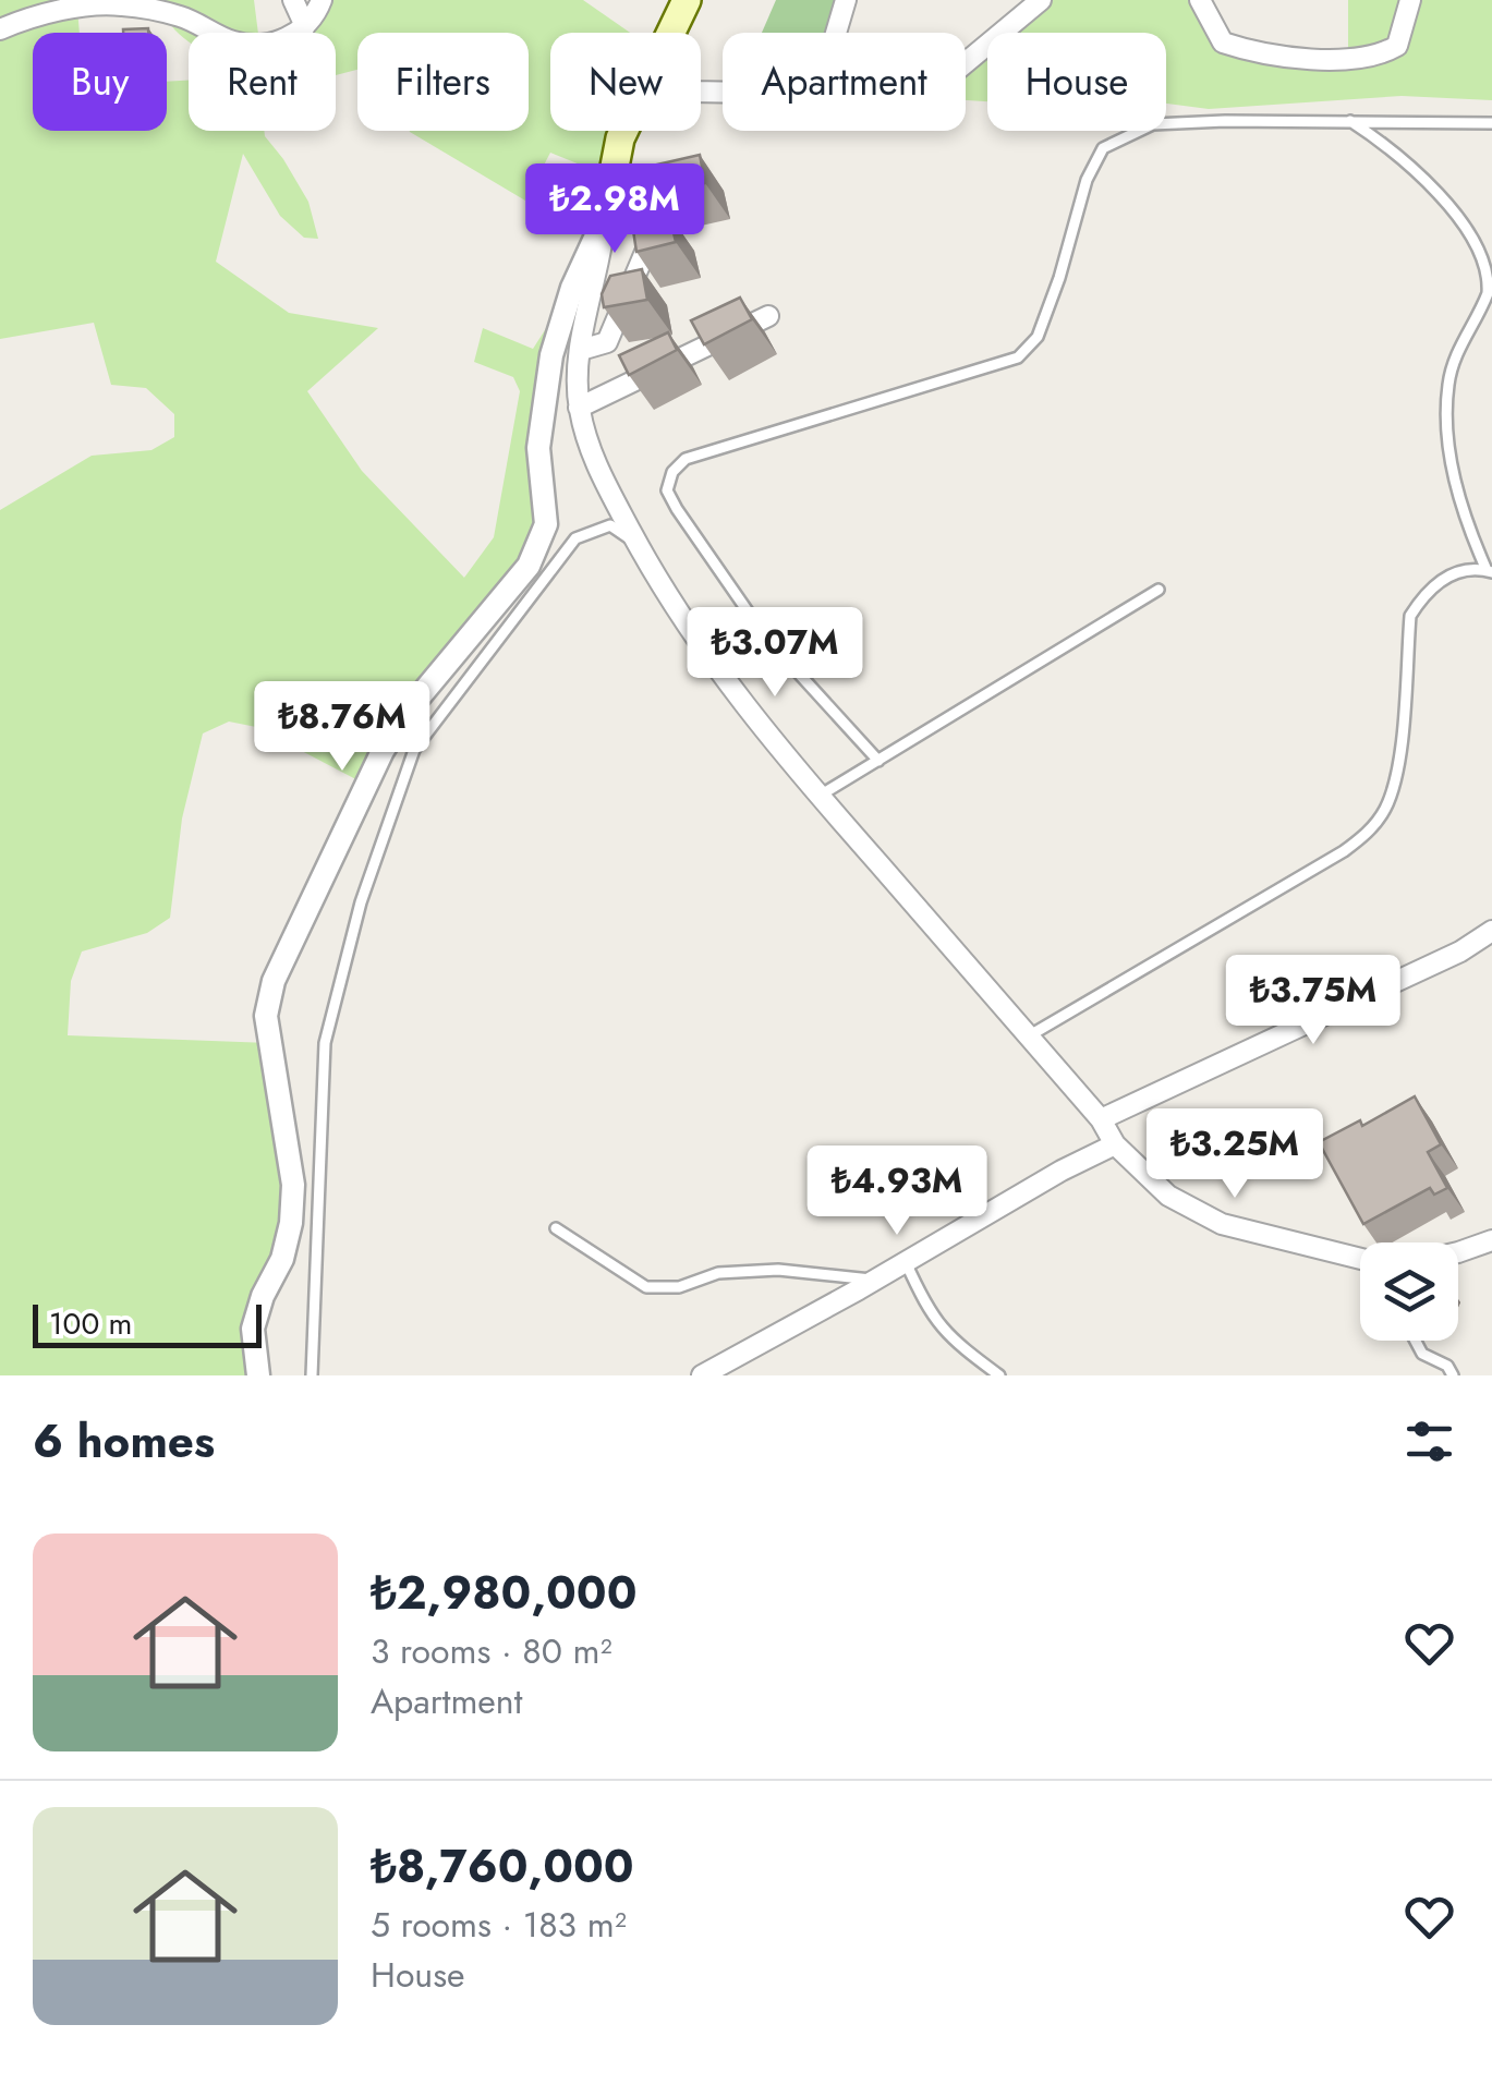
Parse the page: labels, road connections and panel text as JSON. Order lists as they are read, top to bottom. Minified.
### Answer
{"scale_bar":"100 m","page":{"chip":["Buy","Rent","Filters","New","Apartment","House"],"price":["₺2.98M","₺3.07M","₺8.76M","₺3.75M","₺3.25M","₺4.93M"],"scale":"100 m","heading":"6 homes","list":[{"name":"₺2,980,000","note":"3 rooms · 80 m² · Apartment"},{"name":"₺8,760,000","note":"5 rooms · 183 m² · House"}]}}
